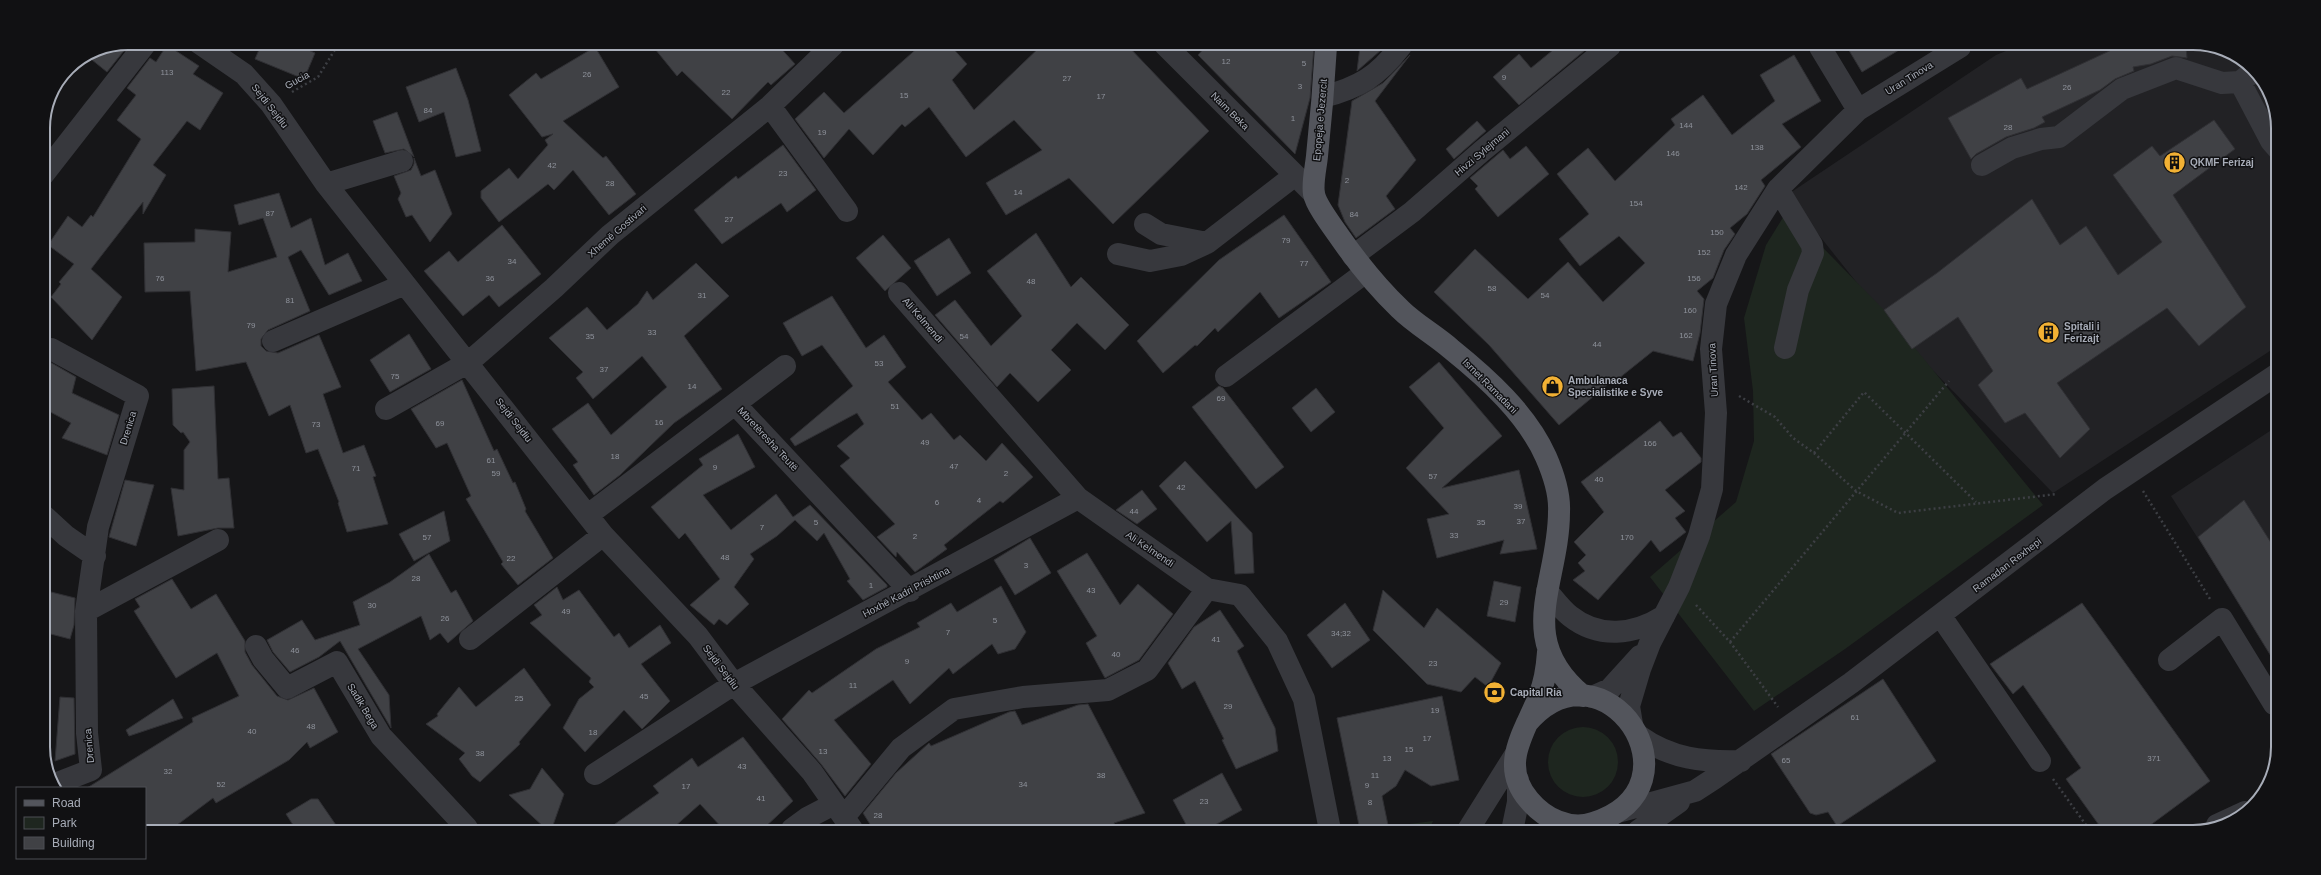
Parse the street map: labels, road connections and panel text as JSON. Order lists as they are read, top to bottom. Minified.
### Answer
{"streets":{"main road":["Epopeja e Jezercit","Ismet Ramadani"],"street":["Uran Tinova","Sejdi Sejdiu","Naim Beka","Hivzi Sylejmani","Xhemë Gostivari","Ali Kelmendi","Drenica","Mbretëresha Teutë","Ramadan Rexhepi","Hoxhë Kadri Prishtina","Sadik Bega"],"path":["Gucia"]},"crossings":[["Gucia","Sejdi Sejdiu"],["Sejdi Sejdiu","Xhemë Gostivari"],["Sejdi Sejdiu","Mbretëresha Teutë"],["Sejdi Sejdiu","Hoxhë Kadri Prishtina"],["Naim Beka","Epopeja e Jezercit"],["Naim Beka","Ismet Ramadani"],["Epopeja e Jezercit","Ismet Ramadani"],["Hivzi Sylejmani","Ismet Ramadani"],["Ali Kelmendi","Hoxhë Kadri Prishtina"],["Mbretëresha Teutë","Hoxhë Kadri Prishtina"]],"places":{"building":["QKMF Ferizaj","Spitali i Ferizajt"],"shop":["Ambulanaca Specialistike e Syve"],"bank":["Capital Ria"]},"house_numbers":["12","5","113","26","9","27","3","26","22","15","17","84","1","144","28","19","138","146","42","23","2","28","142","14","154","87","84","27","150","79","152","34","77","76","36","156","48","58","31","54","81","160","79","33","162","35","54","44","53","37","75","14","69","51","16","69","73","49","166","18","61","47","9","71","59","2","57","40","42","4","6","39","44","37","5","35","7","33","2","57","170","48","22","3","28","1","43","29","30","49","26","5","7","34;32","41","46","40","9","23","11","45","25","29","19","61","48","40","18","17","15","13","38","13","371","65","43","32","38","11","52","34","9","17","41","23","8","28"],"legend":["Road","Park","Building"]}
